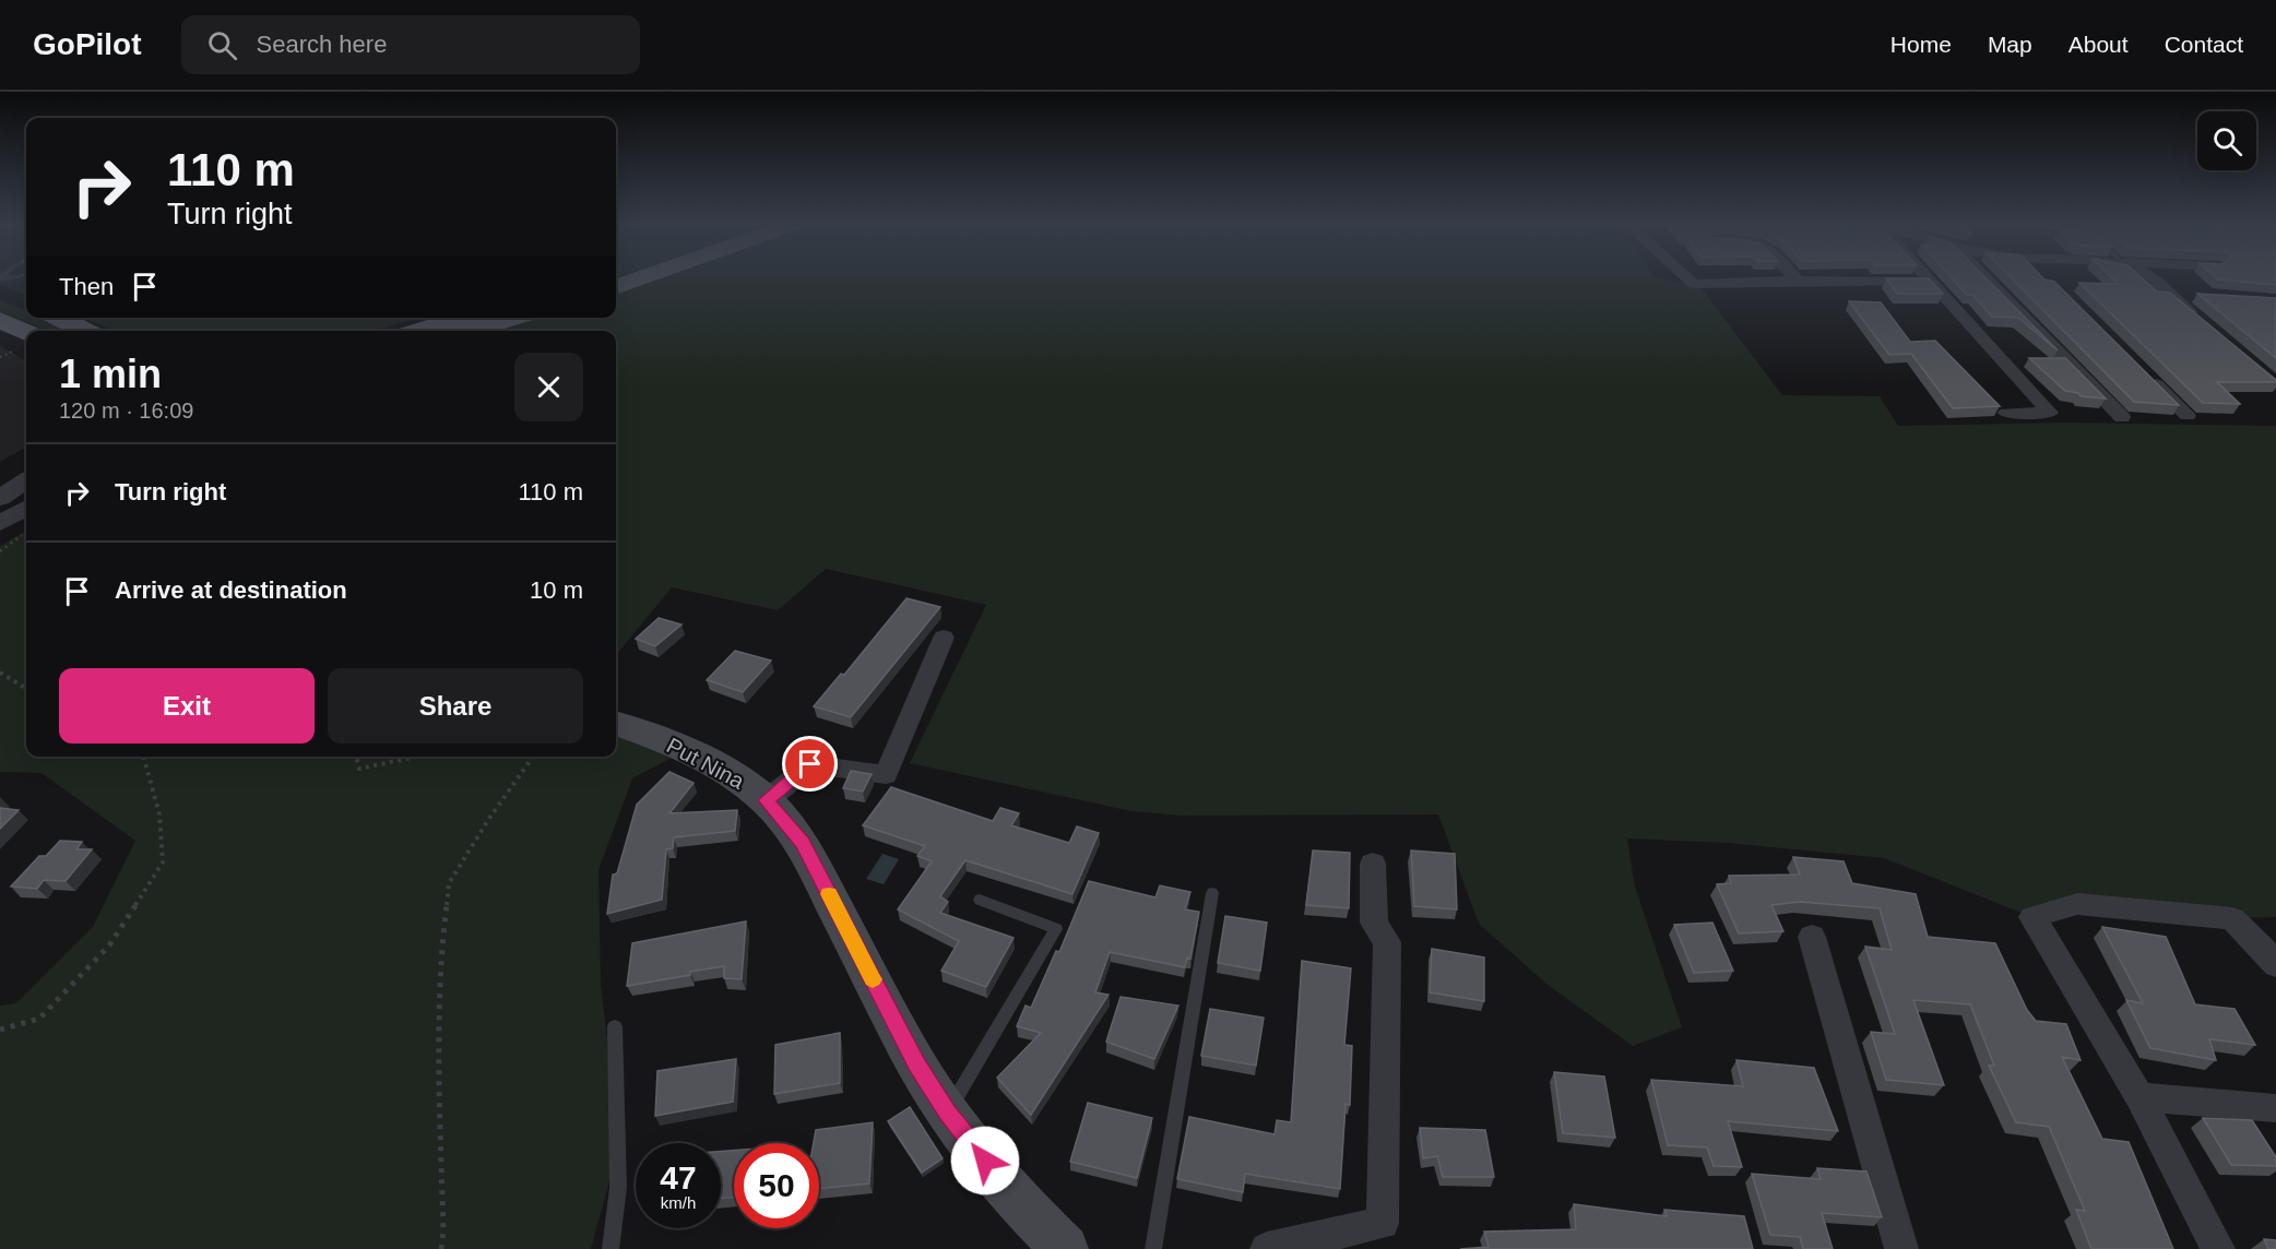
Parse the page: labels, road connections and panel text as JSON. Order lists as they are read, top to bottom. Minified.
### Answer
{"streets":{"main road":["Put Nina"]},"page":{"header":"GoPilot","search":"Search here","nav":["Home","Map","About","Contact"],"turn":["110 m","Turn right"],"then":"Then","heading":["1 min","120 m · 16:09"],"list":[{"name":"Turn right","value":"110 m"},{"name":"Arrive at destination","value":"10 m"}],"buttons":["Exit","Share"],"speed":"47 km/h","limit":"50"}}
